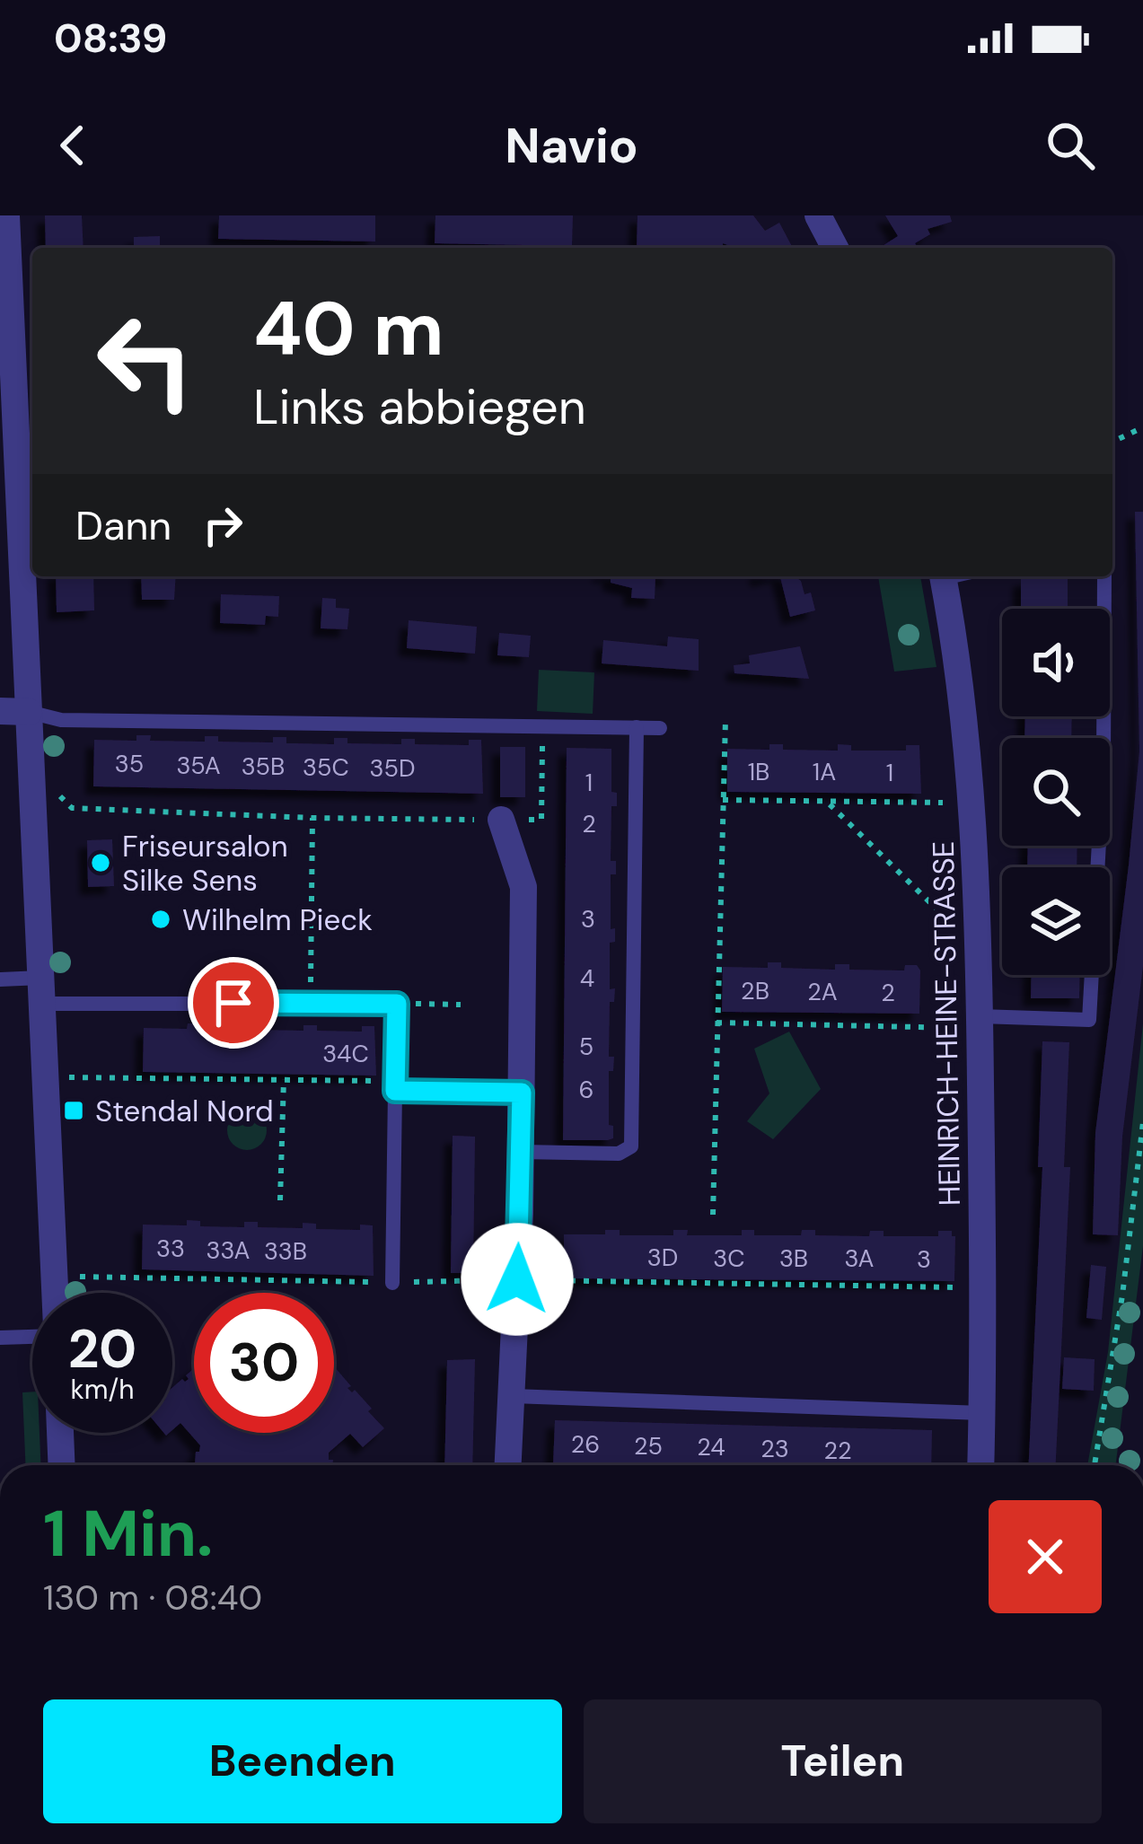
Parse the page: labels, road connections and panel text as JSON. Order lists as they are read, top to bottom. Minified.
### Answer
{"streets":{"street":["HEINRICH-HEINE-STRASSE"]},"places":{"other":["Friseursalon Silke Sens","Wilhelm Pieck"],"transit":["Stendal Nord"]},"house_numbers":["35","35A","35B","35C","35D","1B","1A","1","1","2","3","4","2B","2A","2","5","34C","6","33","33A","33B","3D","3C","3B","3A","3","26","25","24","23","22"],"page":{"status":"08:39","header":"Navio","turn":["40 m","Links abbiegen"],"then":"Dann","speed":"20 km/h","limit":"30","heading":["1 Min.","130 m · 08:40"],"buttons":["Beenden","Teilen"]}}
